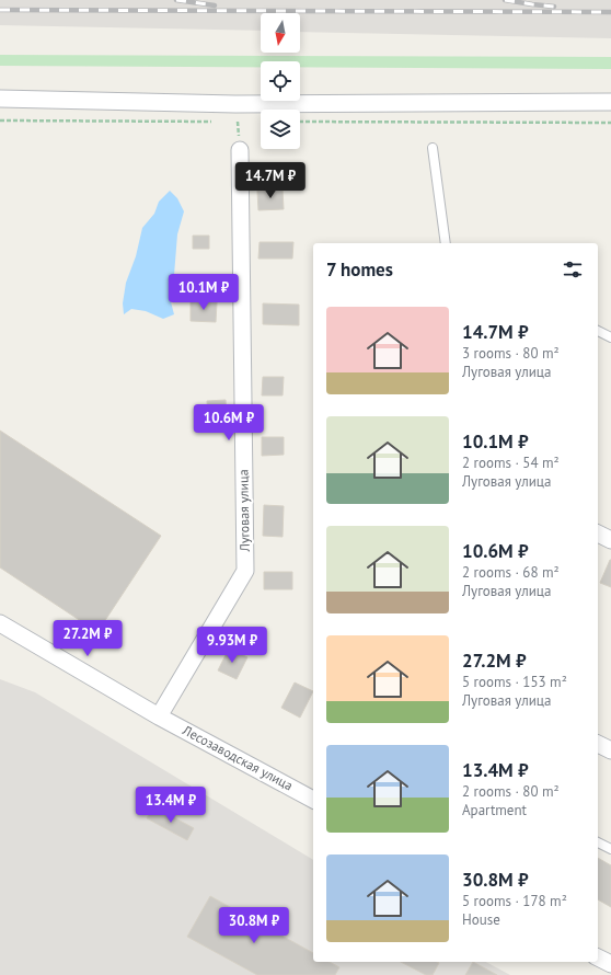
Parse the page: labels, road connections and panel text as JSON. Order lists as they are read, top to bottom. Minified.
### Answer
{"streets":{"street":["Луговая улица","Лесозаводская улица"]},"crossings":[["Луговая улица","Лесозаводская улица"]],"north":"bottom","page":{"price":["14.7M ₽","10.1M ₽","10.6M ₽","27.2M ₽","9.93M ₽","13.4M ₽","30.8M ₽"],"heading":"7 homes","list":[{"name":"14.7M ₽","note":"3 rooms · 80 m² · Луговая улица"},{"name":"10.1M ₽","note":"2 rooms · 54 m² · Луговая улица"},{"name":"10.6M ₽","note":"2 rooms · 68 m² · Луговая улица"},{"name":"27.2M ₽","note":"5 rooms · 153 m² · Луговая улица"},{"name":"13.4M ₽","note":"2 rooms · 80 m² · Apartment"},{"name":"30.8M ₽","note":"5 rooms · 178 m² · House"}]}}
